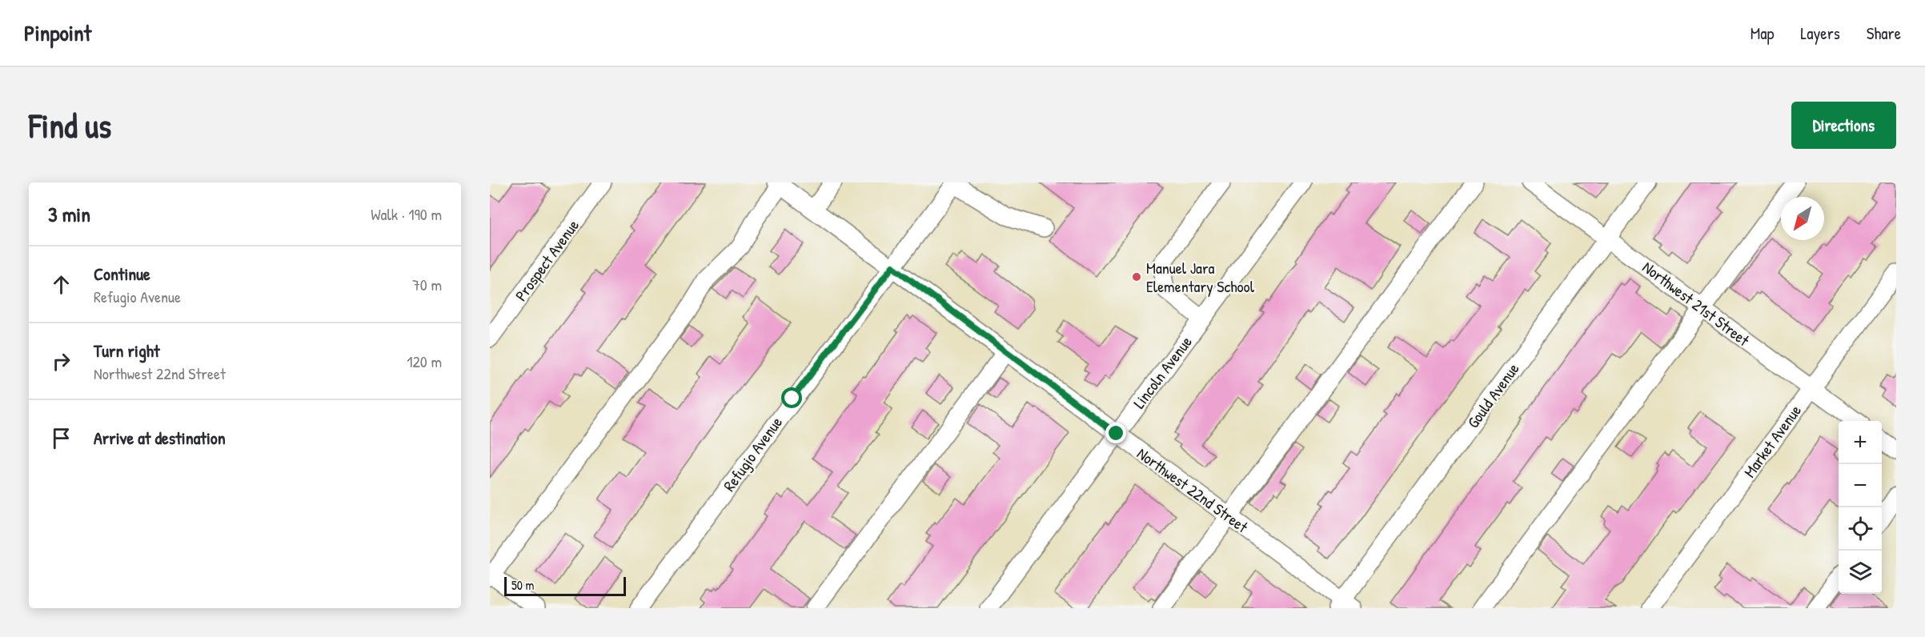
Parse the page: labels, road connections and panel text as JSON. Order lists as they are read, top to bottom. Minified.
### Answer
{"streets":{"street":["Prospect Avenue","Northwest 21st Street","Lincoln Avenue","Gould Avenue","Market Avenue","Refugio Avenue","Northwest 22nd Street"]},"crossings":[["Northwest 21st Street","Gould Avenue"],["Northwest 21st Street","Market Avenue"],["Lincoln Avenue","Northwest 22nd Street"],["Gould Avenue","Northwest 22nd Street"],["Refugio Avenue","Northwest 22nd Street"]],"places":["Manuel Jara Elementary School"],"scale_bar":"50 m","north":"bottom left","page":{"header":"Pinpoint","nav":["Map","Layers","Share"],"buttons":"Directions","title":"Find us","heading":["3 min","Walk · 190 m"],"list":[["Continue","Refugio Avenue","70 m"],["Turn right","Northwest 22nd Street","120 m"],"Arrive at destination"],"map_buttons":["+","−"],"scale":"50 m"}}
